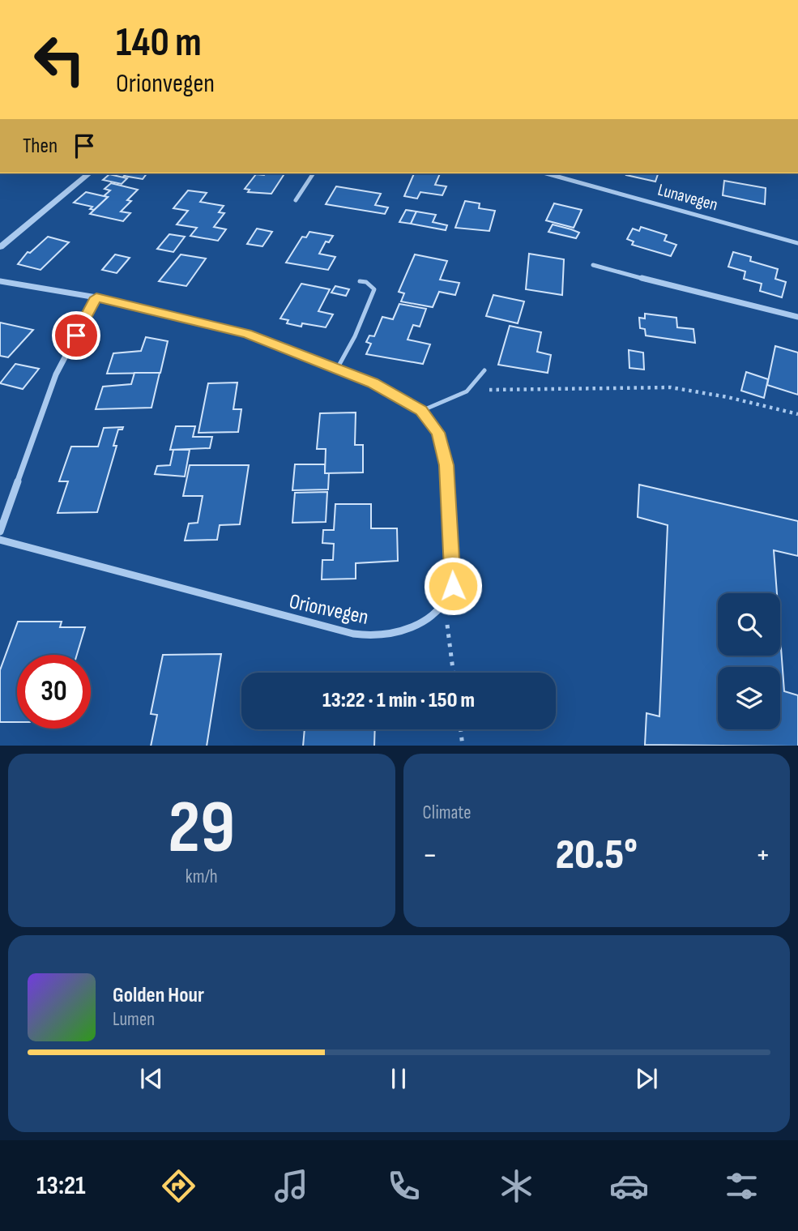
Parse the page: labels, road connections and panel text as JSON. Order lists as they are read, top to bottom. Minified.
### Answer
{"streets":{"street":["Lunavegen","Orionvegen"]},"page":{"turn":["140 m","Orionvegen"],"then":"Then","limit":"30","trip":"13:22 · 1 min · 150 m","tile":[["29","km/h"],"Climate"],"heat":["−","20.5°","+"],"song":["Golden Hour","Lumen"],"tabs":"13:21"}}
